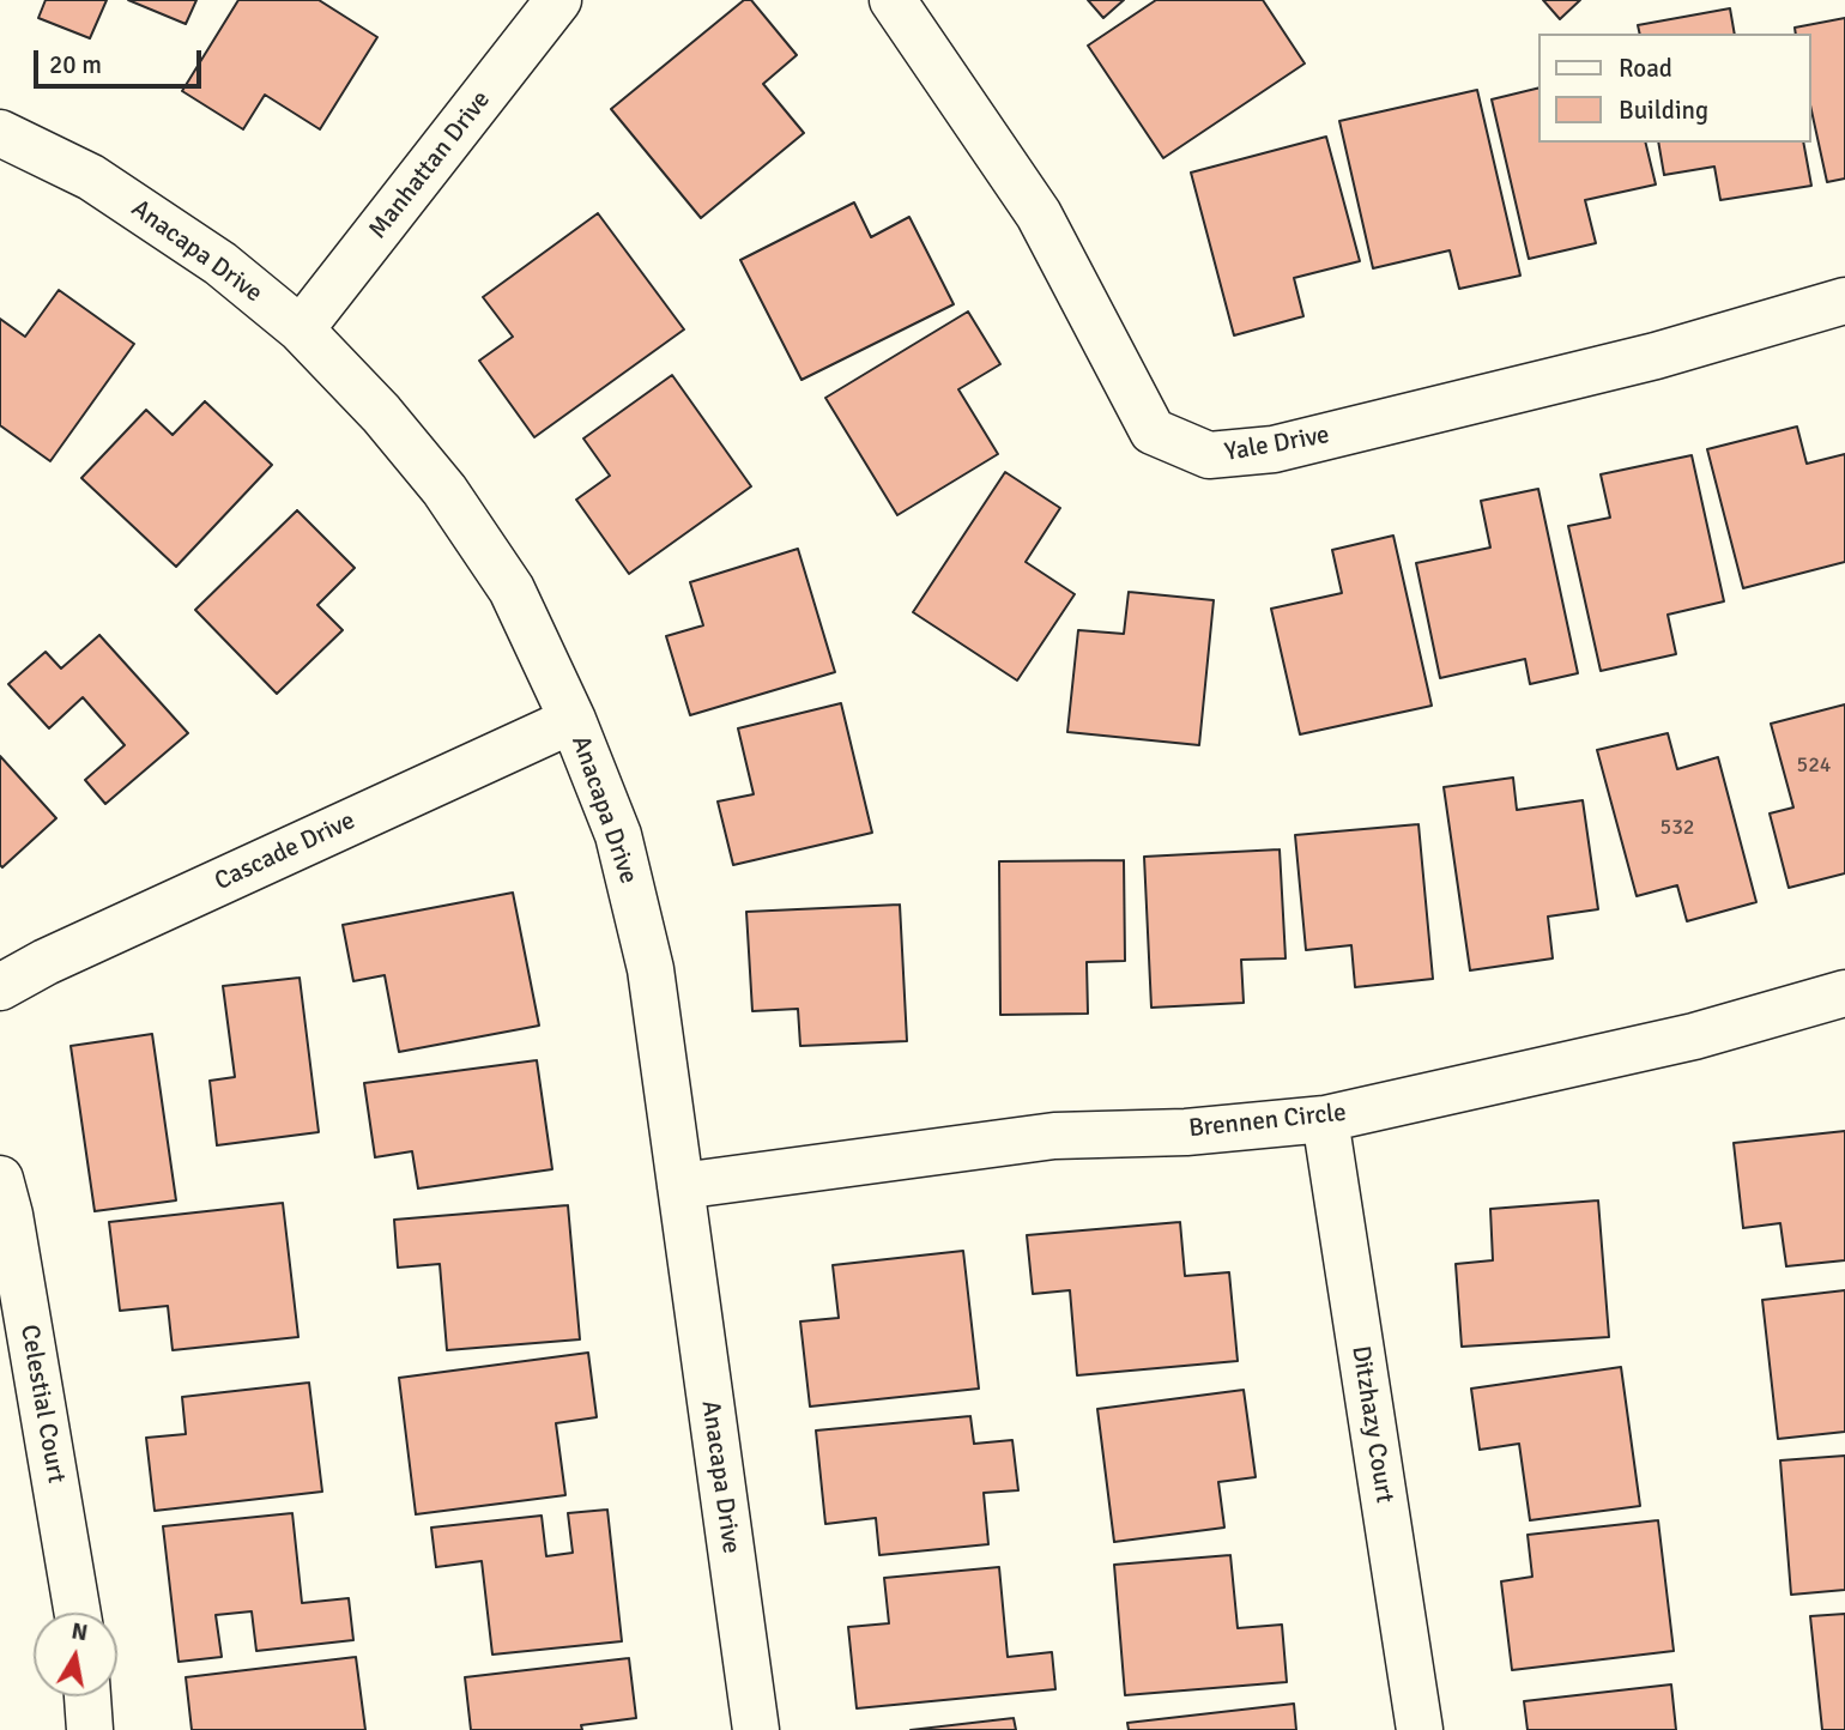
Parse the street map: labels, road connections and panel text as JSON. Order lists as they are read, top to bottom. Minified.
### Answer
{"streets":{"street":["Manhattan Drive","Anacapa Drive","Yale Drive","Cascade Drive","Brennen Circle","Celestial Court","Ditzhazy Court"]},"crossings":[["Manhattan Drive","Anacapa Drive"],["Anacapa Drive","Cascade Drive"],["Anacapa Drive","Brennen Circle"],["Brennen Circle","Ditzhazy Court"]],"house_numbers":["524","532"],"legend":["Road","Building"],"scale_bar":"20 m","north":"top"}
